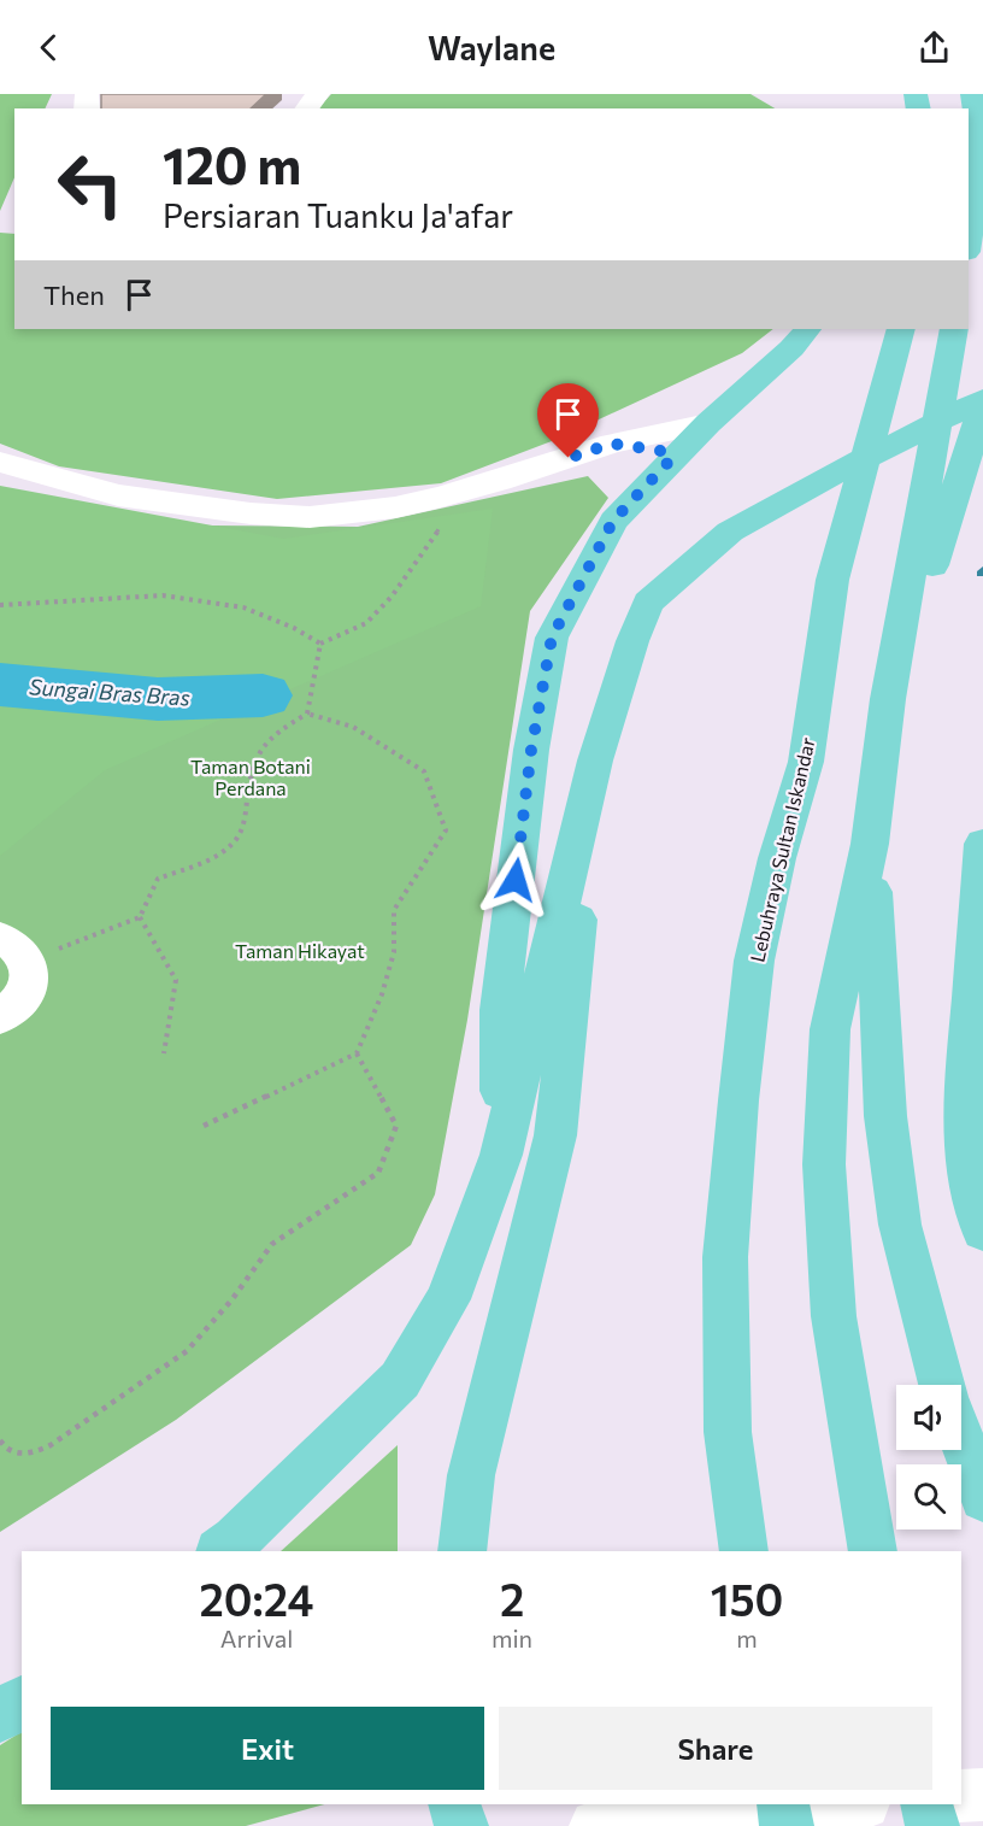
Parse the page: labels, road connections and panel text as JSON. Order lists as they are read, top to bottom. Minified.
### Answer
{"streets":{"main road":["Lebuhraya Sultan Iskandar"]},"water":["Sungai Bras Bras"],"parks":["Taman Botani Perdana","Taman Hikayat"],"page":{"header":"Waylane","turn":["120 m","Persiaran Tuanku Ja'afar"],"then":"Then","eta":["20:24","Arrival","2","min","150","m"],"buttons":["Exit","Share"]}}
